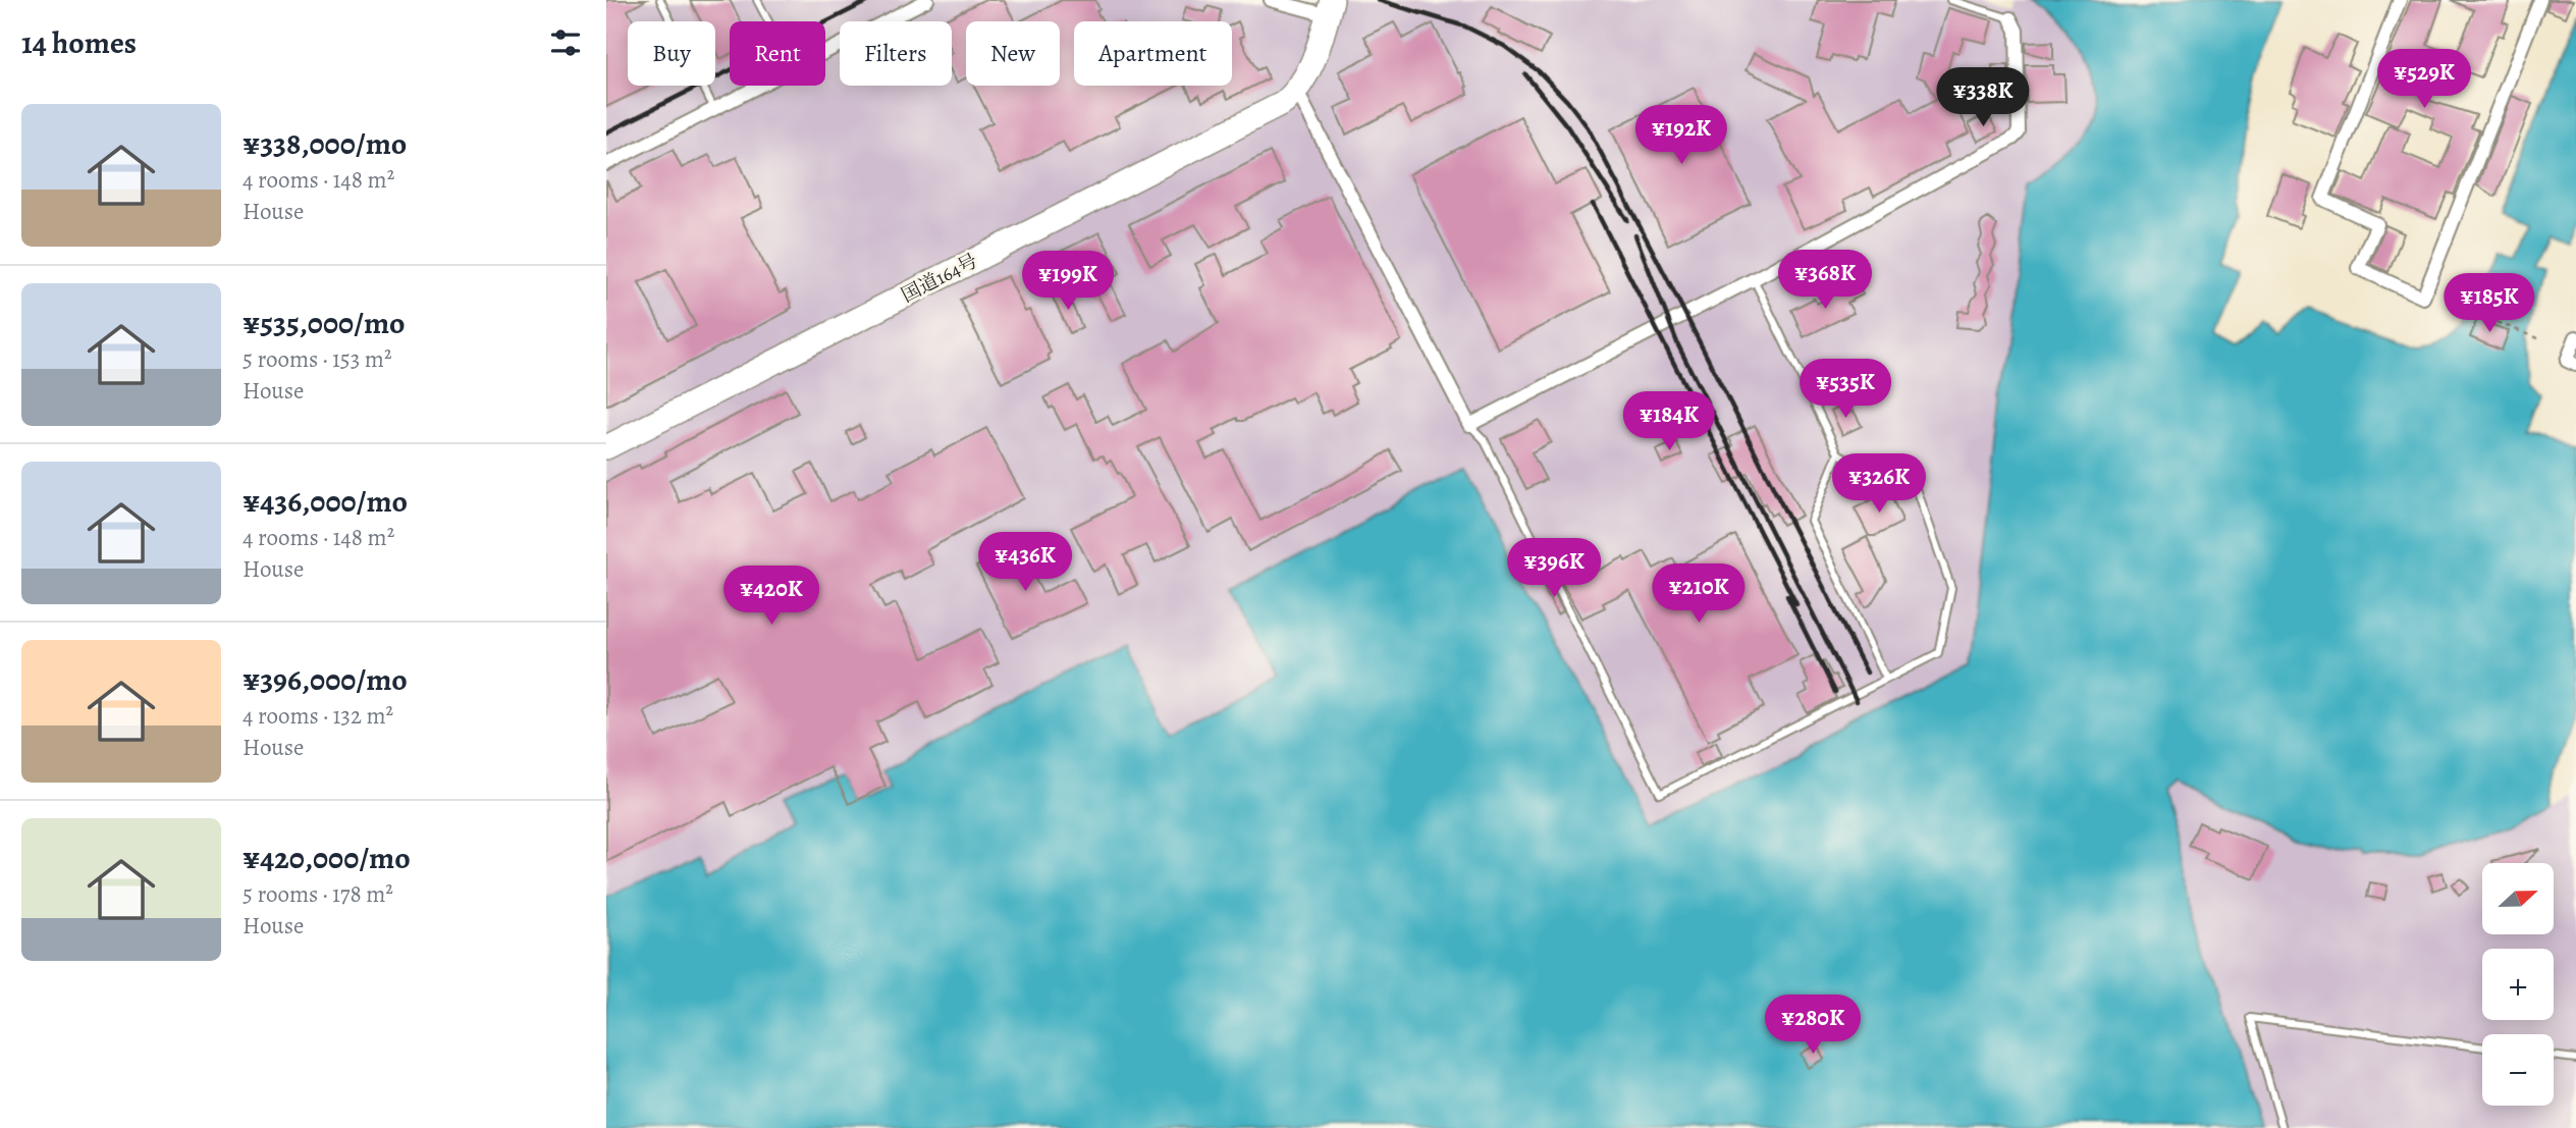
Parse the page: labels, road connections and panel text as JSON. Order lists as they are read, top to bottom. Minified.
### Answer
{"streets":{"highway":["国道164号"]},"north":"right","page":{"heading":"14 homes","chip":["Buy","Rent","Filters","New","Apartment"],"price":["¥529K","¥338K","¥192K","¥368K","¥199K","¥185K","¥535K","¥184K","¥326K","¥436K","¥396K","¥210K","¥420K","¥280K"],"list":[{"name":"¥338,000/mo","note":"4 rooms · 148 m² · House"},{"name":"¥535,000/mo","note":"5 rooms · 153 m² · House"},{"name":"¥436,000/mo","note":"4 rooms · 148 m² · House"},{"name":"¥396,000/mo","note":"4 rooms · 132 m² · House"},{"name":"¥420,000/mo","note":"5 rooms · 178 m² · House"}],"map_buttons":["+","−"]}}
